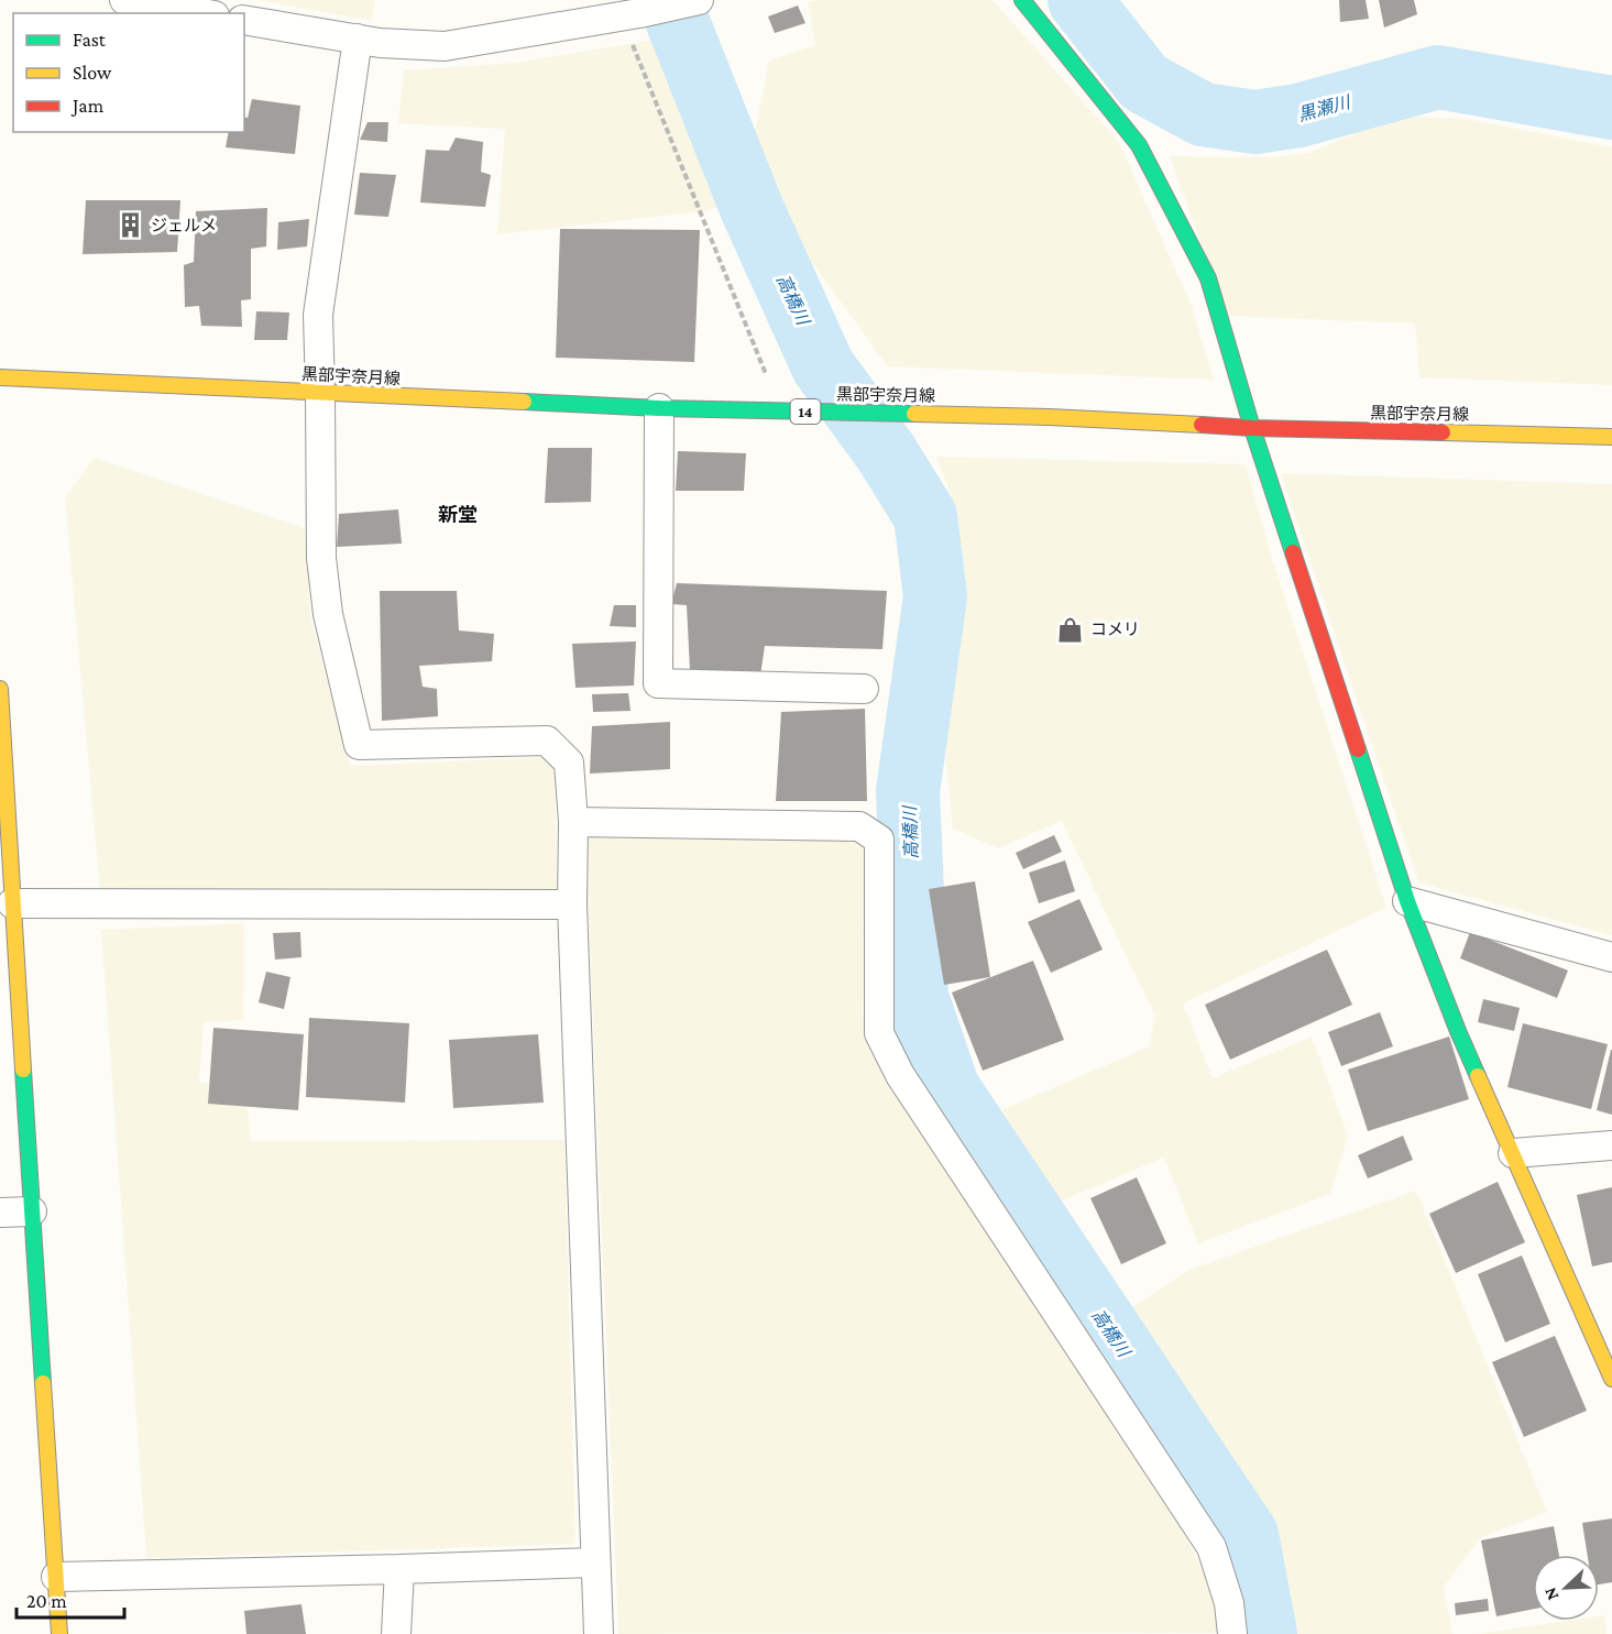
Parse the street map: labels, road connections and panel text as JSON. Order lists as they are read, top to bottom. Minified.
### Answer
{"streets":{"street":["黒部宇奈月線","14"]},"districts":["新堂"],"water":["黒瀬川","高橋川"],"places":{"building":["ジェルメ"],"shop":["コメリ"]},"legend":["Fast","Slow","Jam"],"scale_bar":"20 m","north":"bottom left"}
